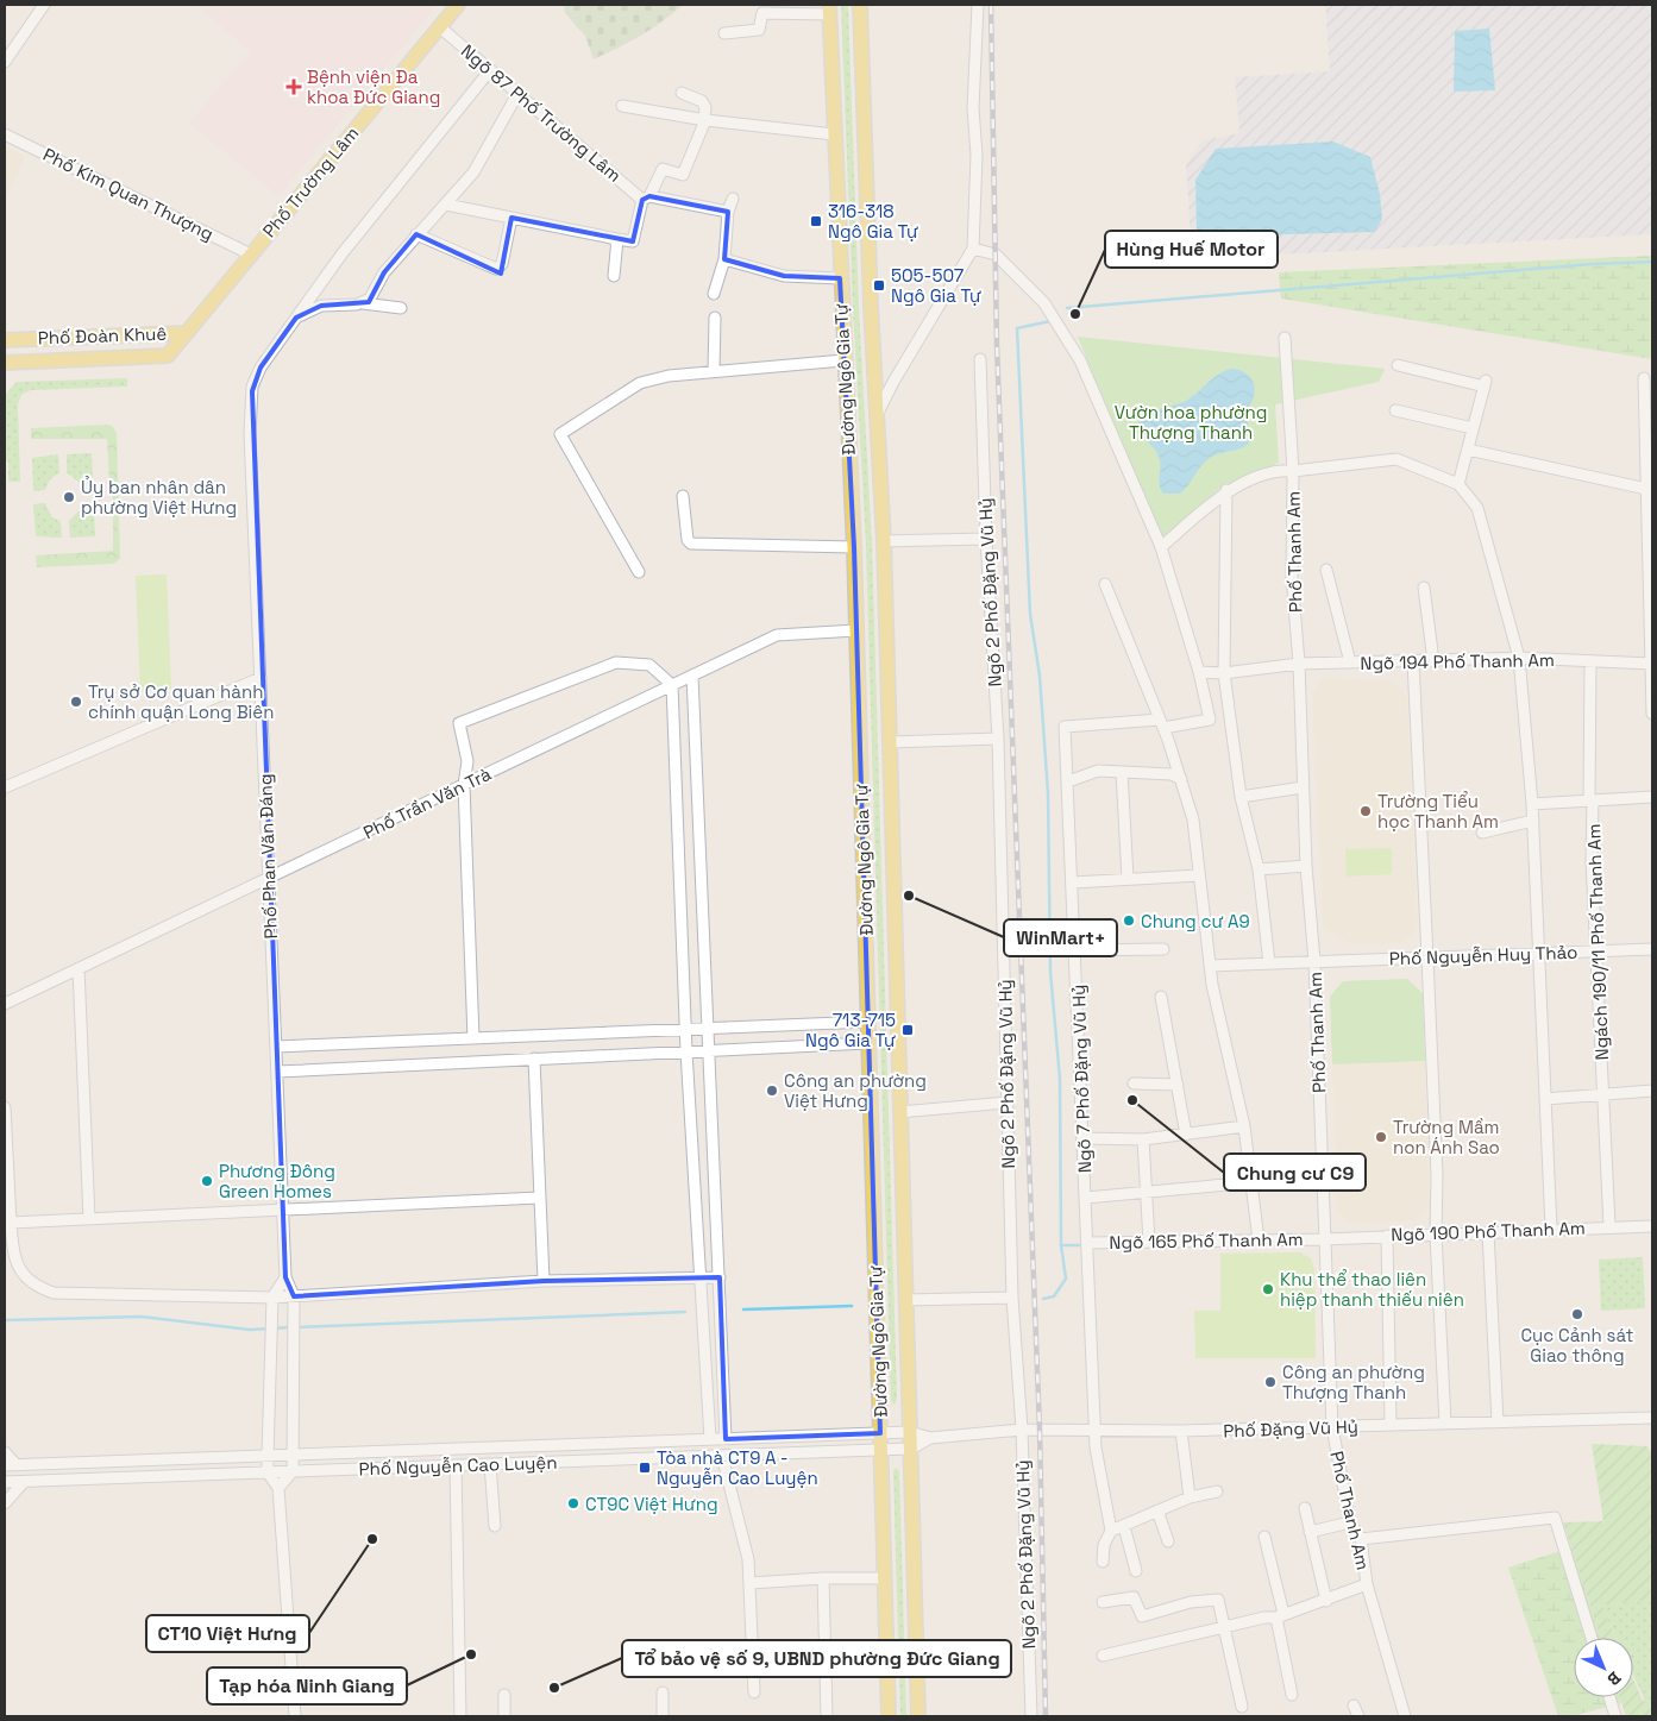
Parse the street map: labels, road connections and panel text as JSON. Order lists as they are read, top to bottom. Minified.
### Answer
{"streets":{"main road":["Phố Trường Lâm","Phố Đoàn Khuê","Đường Ngô Gia Tự"],"street":["Ngõ 87 Phố Trường Lâm","Phố Kim Quan Thượng","Phố Thanh Am","Ngõ 2 Phố Đặng Vũ Hỷ","Ngõ 194 Phố Thanh Am","Phố Trần Văn Trà","Phố Phan Văn Đáng","Ngách 190/11 Phố Thanh Am","Phố Nguyễn Huy Thảo","Ngõ 7 Phố Đặng Vũ Hỷ","Ngõ 190 Phố Thanh Am","Ngõ 165 Phố Thanh Am","Phố Đặng Vũ Hỷ","Phố Nguyễn Cao Luyện"]},"crossings":[["Ngõ 87 Phố Trường Lâm","Phố Trường Lâm"],["Ngõ 87 Phố Trường Lâm","Phố Phan Văn Đáng"],["Phố Trường Lâm","Phố Kim Quan Thượng"],["Phố Trường Lâm","Phố Đoàn Khuê"],["Đường Ngô Gia Tự","Phố Trần Văn Trà"],["Đường Ngô Gia Tự","Phố Đặng Vũ Hỷ"],["Đường Ngô Gia Tự","Phố Nguyễn Cao Luyện"],["Phố Thanh Am","Ngõ 194 Phố Thanh Am"],["Phố Thanh Am","Phố Nguyễn Huy Thảo"],["Phố Thanh Am","Ngõ 190 Phố Thanh Am"],["Phố Thanh Am","Ngõ 165 Phố Thanh Am"],["Phố Thanh Am","Phố Đặng Vũ Hỷ"],["Ngõ 2 Phố Đặng Vũ Hỷ","Phố Đặng Vũ Hỷ"],["Ngõ 194 Phố Thanh Am","Ngách 190/11 Phố Thanh Am"],["Phố Trần Văn Trà","Phố Phan Văn Đáng"],["Phố Phan Văn Đáng","Phố Nguyễn Cao Luyện"],["Ngách 190/11 Phố Thanh Am","Phố Nguyễn Huy Thảo"],["Ngách 190/11 Phố Thanh Am","Ngõ 190 Phố Thanh Am"],["Ngõ 7 Phố Đặng Vũ Hỷ","Ngõ 165 Phố Thanh Am"],["Ngõ 7 Phố Đặng Vũ Hỷ","Phố Đặng Vũ Hỷ"],["Ngõ 190 Phố Thanh Am","Ngõ 165 Phố Thanh Am"],["Phố Đặng Vũ Hỷ","Phố Nguyễn Cao Luyện"]],"parks":["Vườn hoa phường Thượng Thanh"],"places":{"health":["Bệnh viện Đa khoa Đức Giang"],"transit":["316-318 Ngô Gia Tự","505-507 Ngô Gia Tự","713-715 Ngô Gia Tự","Tòa nhà CT9 A - Nguyễn Cao Luyện"],"other":["Hùng Huế Motor","Ủy ban nhân dân phường Việt Hưng","Trụ sở Cơ quan hành chính quận Long Biên","Trường Tiểu học Thanh Am","WinMart+","Chung cư A9","Công an phường Việt Hưng","Chung cư C9","Trường Mầm non Ánh Sao","Phương Đông Green Homes","Khu thể thao liên hiệp thanh thiếu niên","Cục Cảnh sát Giao thông","Công an phường Thượng Thanh","CT9C Việt Hưng","CT10 Việt Hưng","Tạp hóa Ninh Giang","Tổ bảo vệ số 9, UBND phường Đức Giang"]},"north":"bottom right"}
